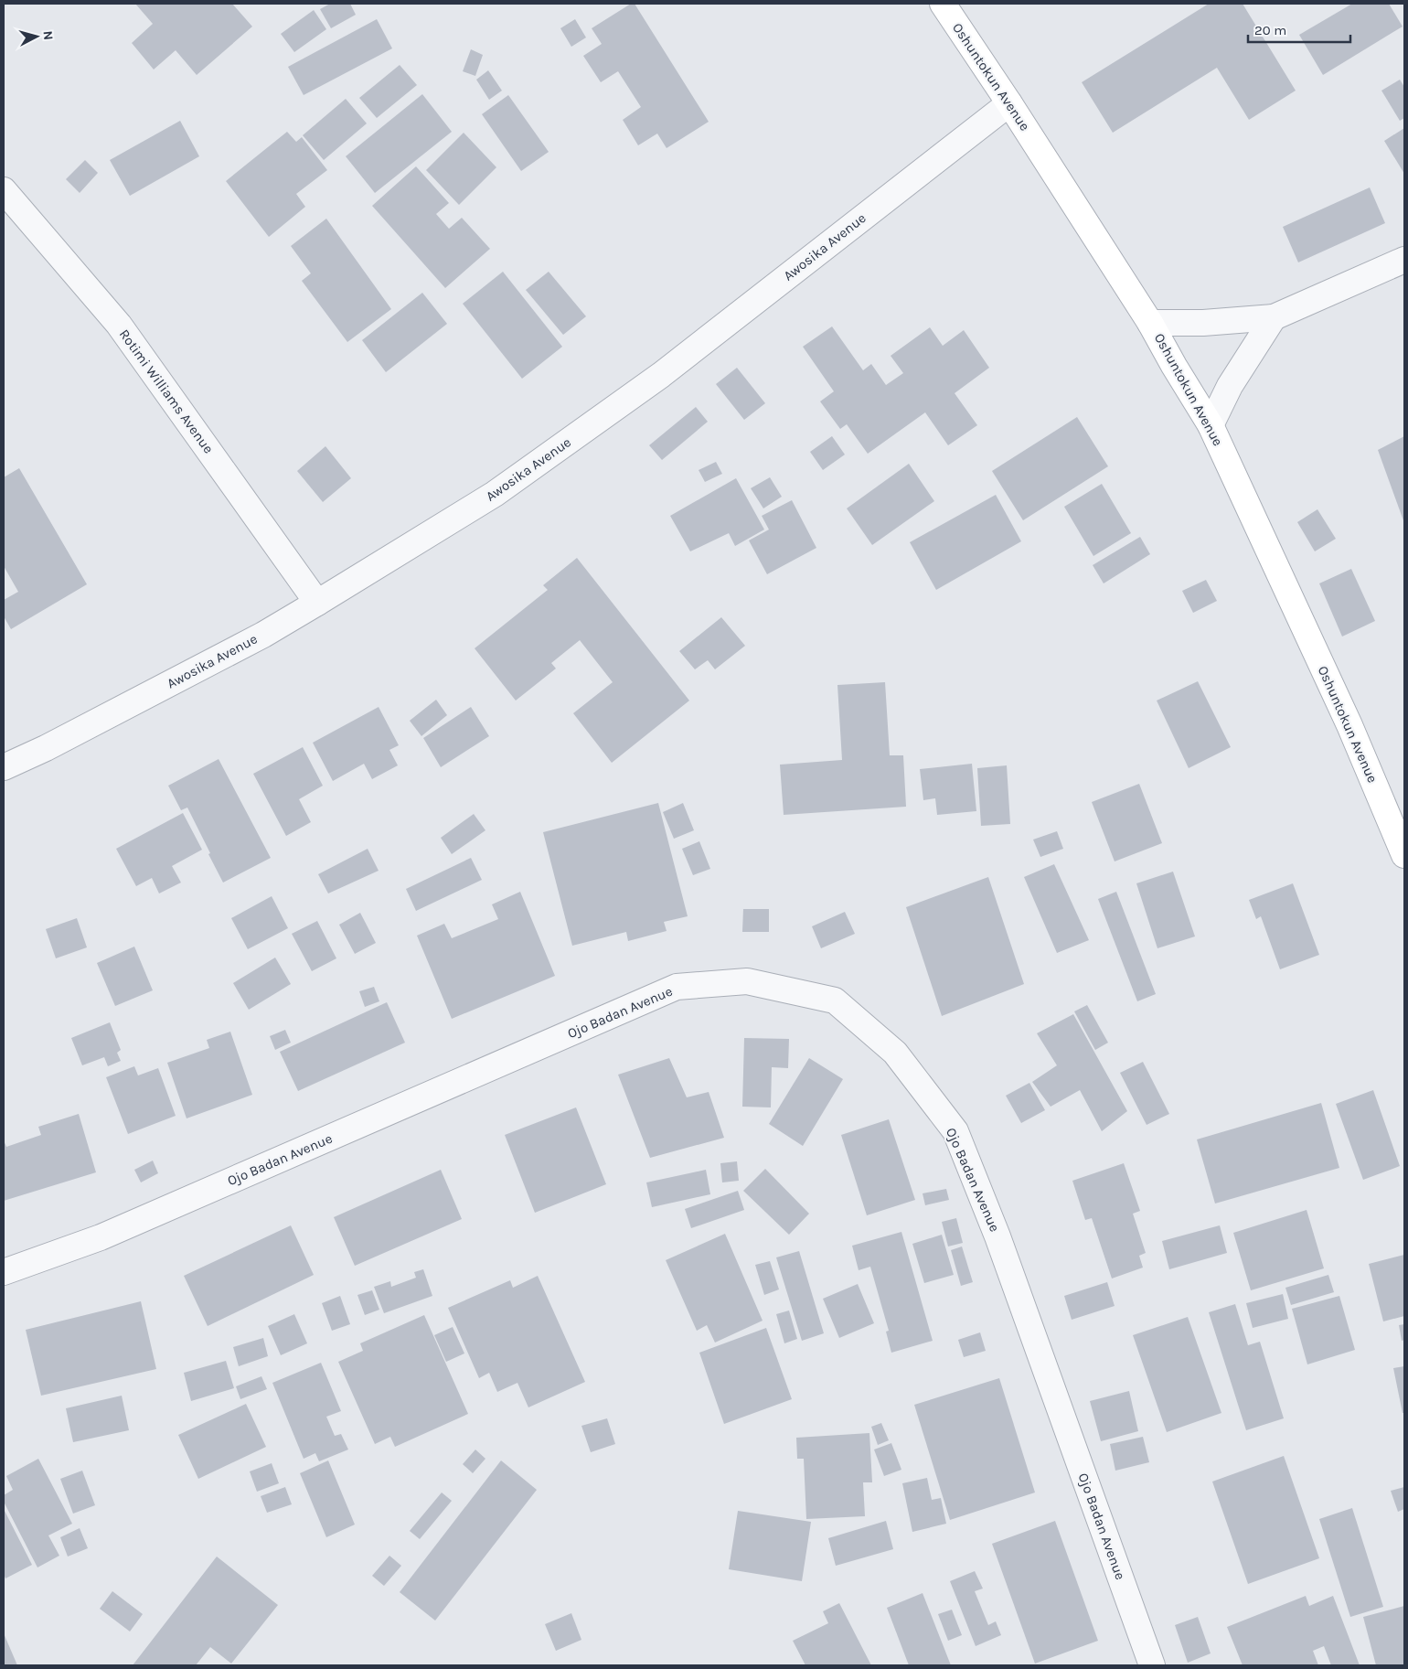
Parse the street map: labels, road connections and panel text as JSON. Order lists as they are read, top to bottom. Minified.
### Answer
{"streets":{"main road":["Oshuntokun Avenue"],"street":["Awosika Avenue","Rotimi Williams Avenue","Ojo Badan Avenue"]},"crossings":[["Oshuntokun Avenue","Awosika Avenue"],["Awosika Avenue","Rotimi Williams Avenue"]],"scale_bar":"20 m","north":"right"}
